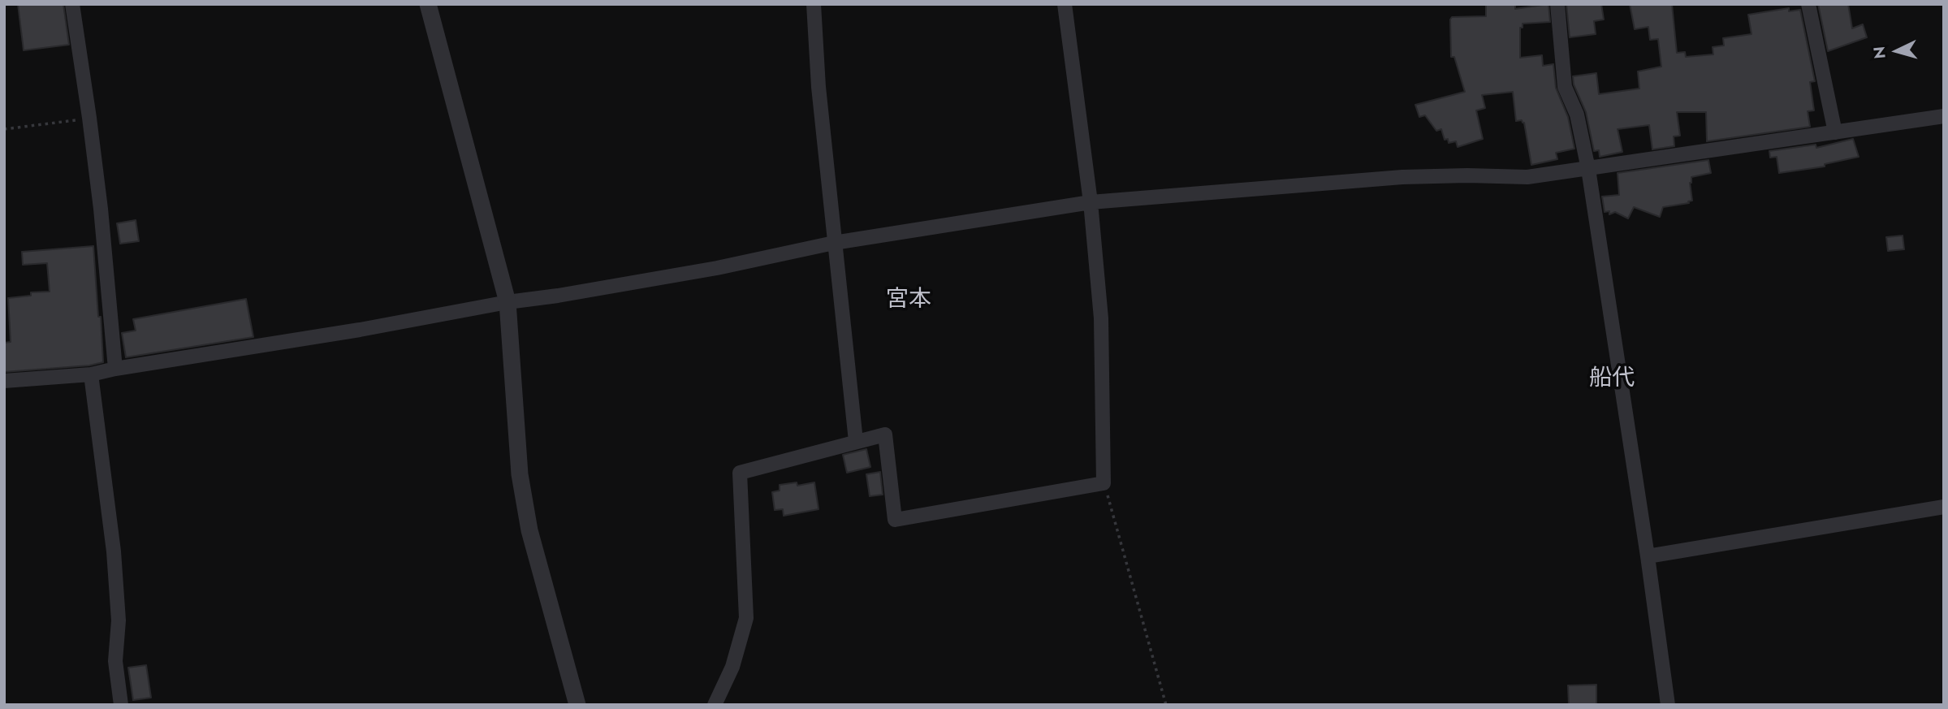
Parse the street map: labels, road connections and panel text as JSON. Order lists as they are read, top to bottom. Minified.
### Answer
{"districts":["宮本","船代"],"north":"left"}
